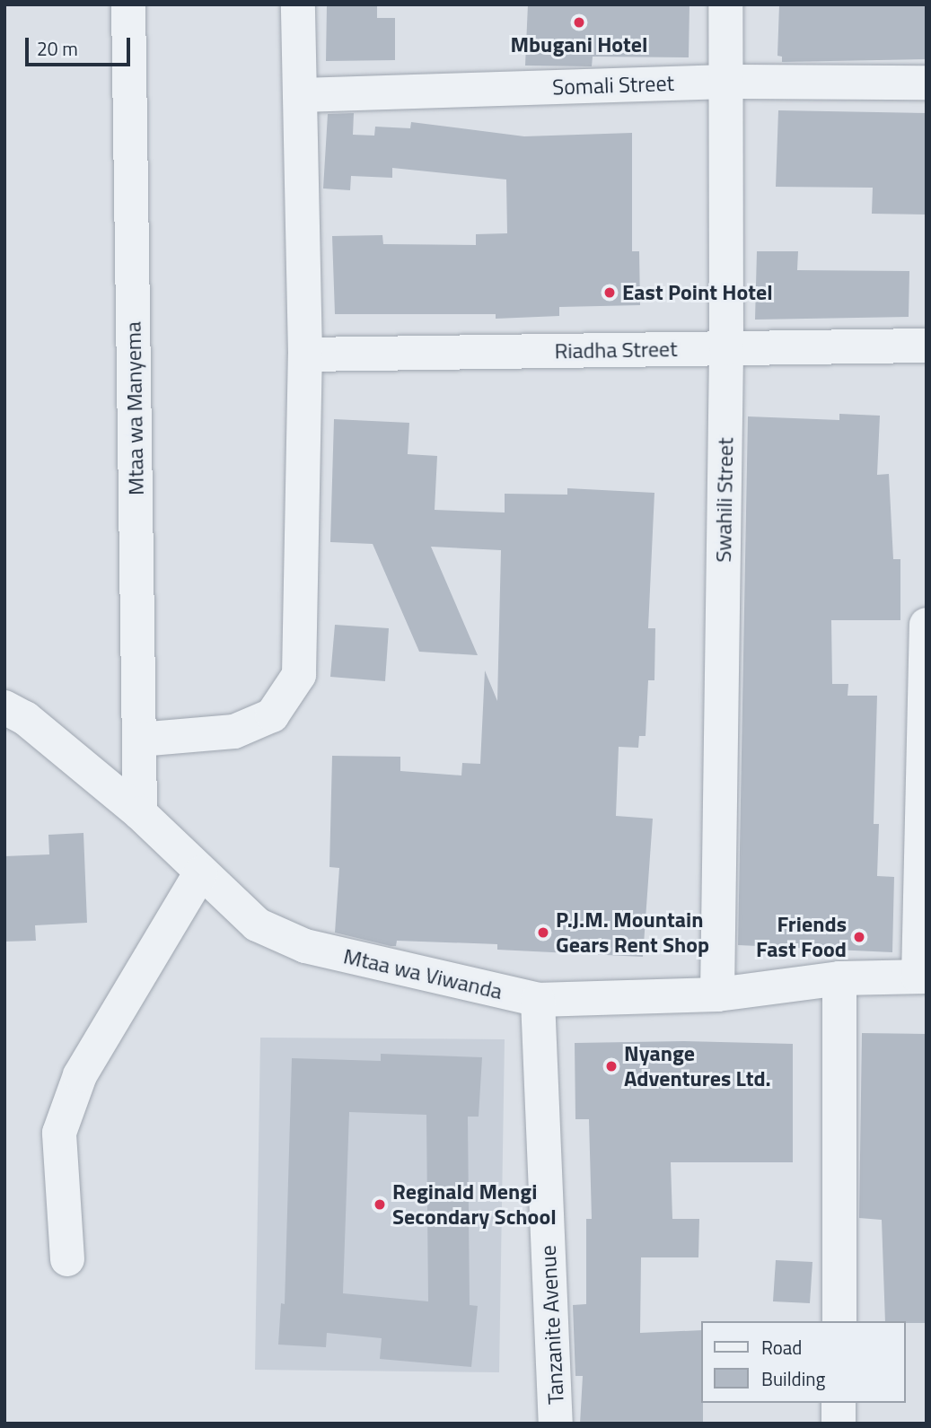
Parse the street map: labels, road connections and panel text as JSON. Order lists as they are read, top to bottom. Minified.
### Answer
{"streets":{"street":["Somali Street","Riadha Street","Mtaa wa Manyema","Swahili Street","Mtaa wa Viwanda","Tanzanite Avenue"]},"crossings":[["Somali Street","Swahili Street"],["Riadha Street","Swahili Street"],["Mtaa wa Manyema","Mtaa wa Viwanda"],["Swahili Street","Mtaa wa Viwanda"],["Mtaa wa Viwanda","Tanzanite Avenue"]],"places":["Mbugani Hotel","East Point Hotel","P.J.M. Mountain Gears Rent Shop","Friends Fast Food","Nyange Adventures Ltd.","Reginald Mengi Secondary School"],"legend":["Road","Building"],"scale_bar":"20 m"}
